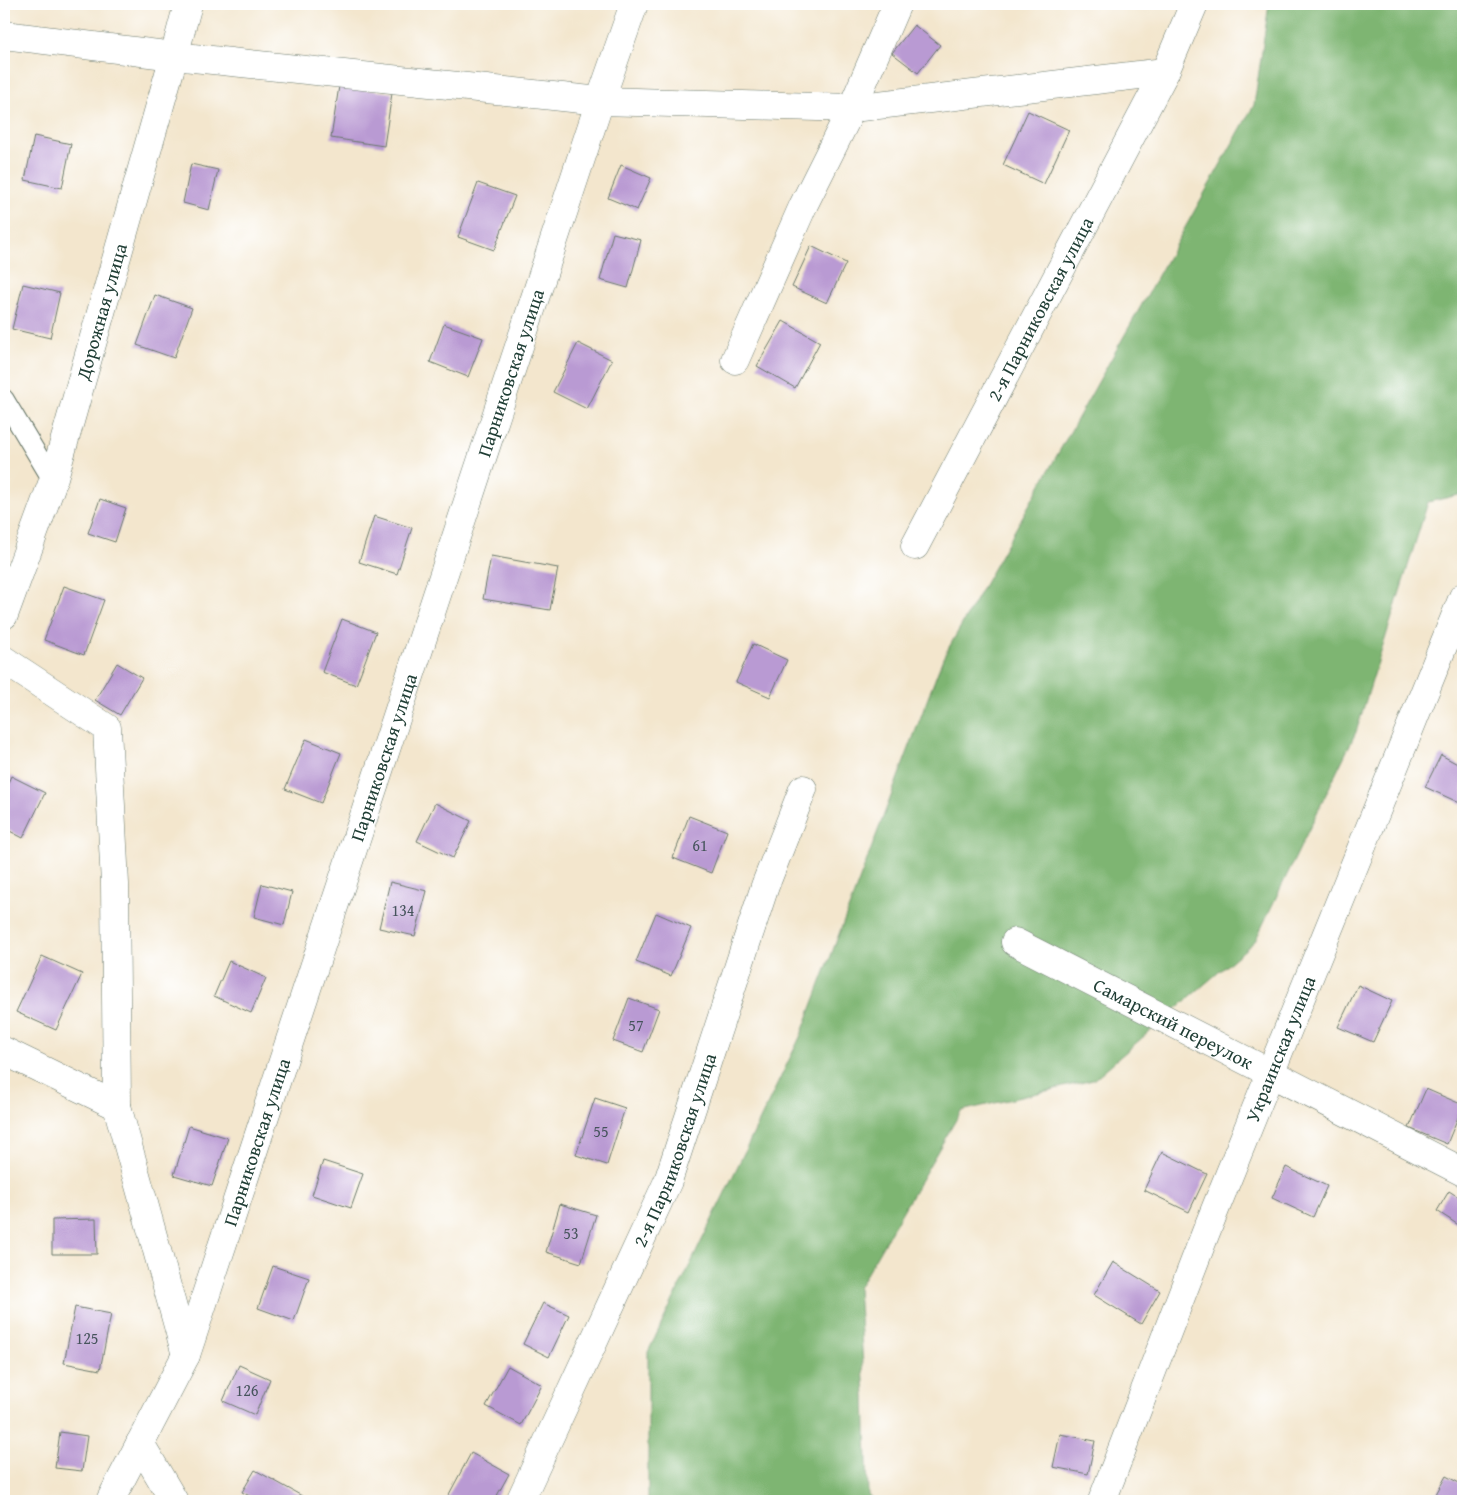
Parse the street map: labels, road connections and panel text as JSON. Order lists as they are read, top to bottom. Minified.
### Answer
{"streets":{"street":["2-я Парниковская улица","Дорожная улица","Парниковская улица","Самарский переулок","Украинская улица"]},"crossings":[["Самарский переулок","Украинская улица"]],"house_numbers":["61","134","57","55","53","125","126"]}
